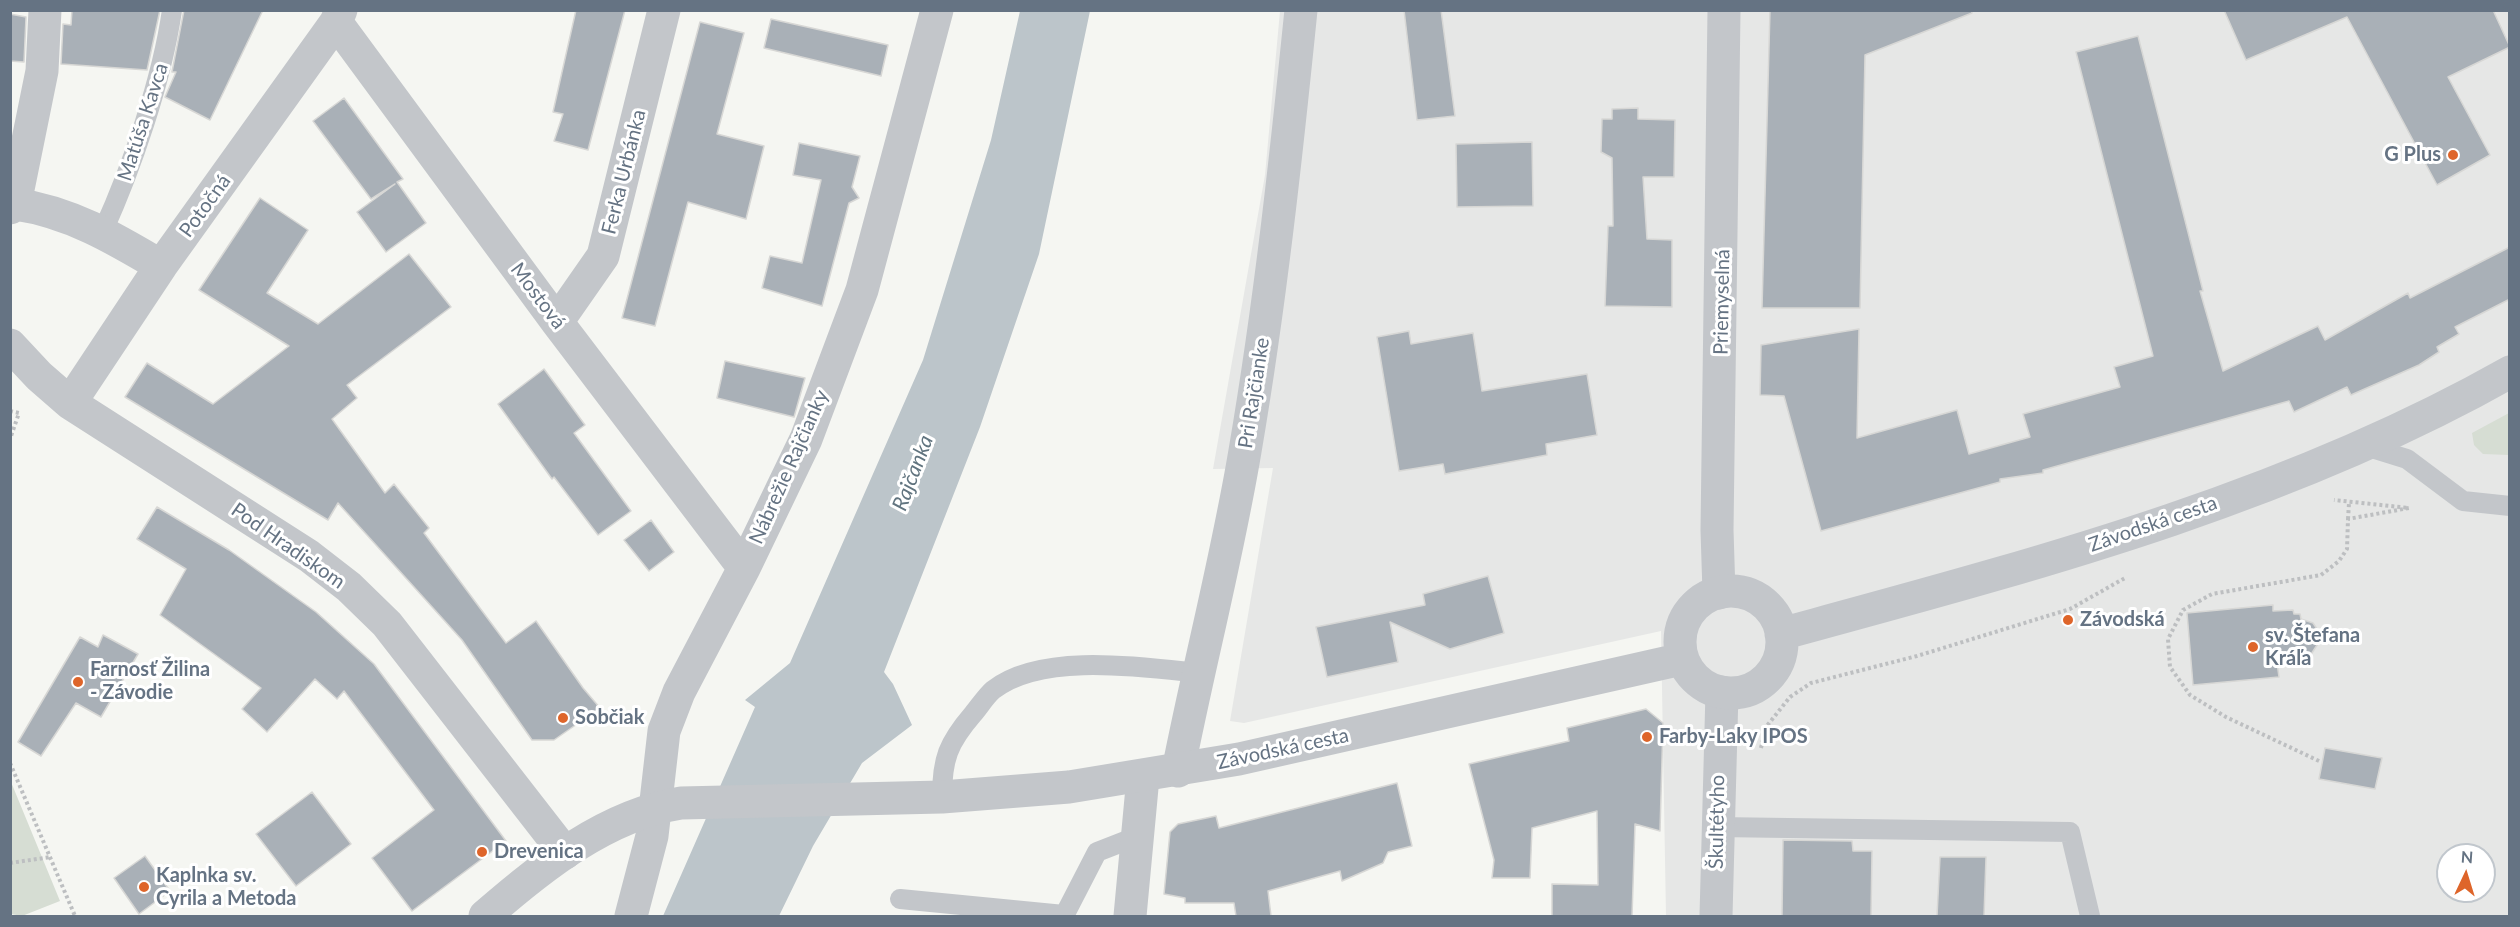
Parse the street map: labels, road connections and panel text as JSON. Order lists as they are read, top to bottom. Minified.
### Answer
{"streets":{"street":["Ferka Urbánka","Potočná","Mostová","Priemyselná","Pri Rajčianke","Nábrežie Rajčianky","Závodská cesta","Pod Hradiskom","Škultétyho"],"lane":["Matúša Kavca"]},"crossings":[["Ferka Urbánka","Mostová"],["Potočná","Mostová"],["Potočná","Pod Hradiskom"],["Mostová","Nábrežie Rajčianky"],["Priemyselná","Závodská cesta"],["Priemyselná","Škultétyho"],["Pri Rajčianke","Závodská cesta"],["Nábrežie Rajčianky","Závodská cesta"],["Závodská cesta","Pod Hradiskom"],["Závodská cesta","Škultétyho"]],"water":["Rajčanka"],"places":["G Plus","Závodská","sv. Štefana Kráľa","Farnosť Žilina - Závodie","Sobčiak","Farby-Laky IPOS","Drevenica","Kaplnka sv. Cyrila a Metoda"],"north":"top"}
